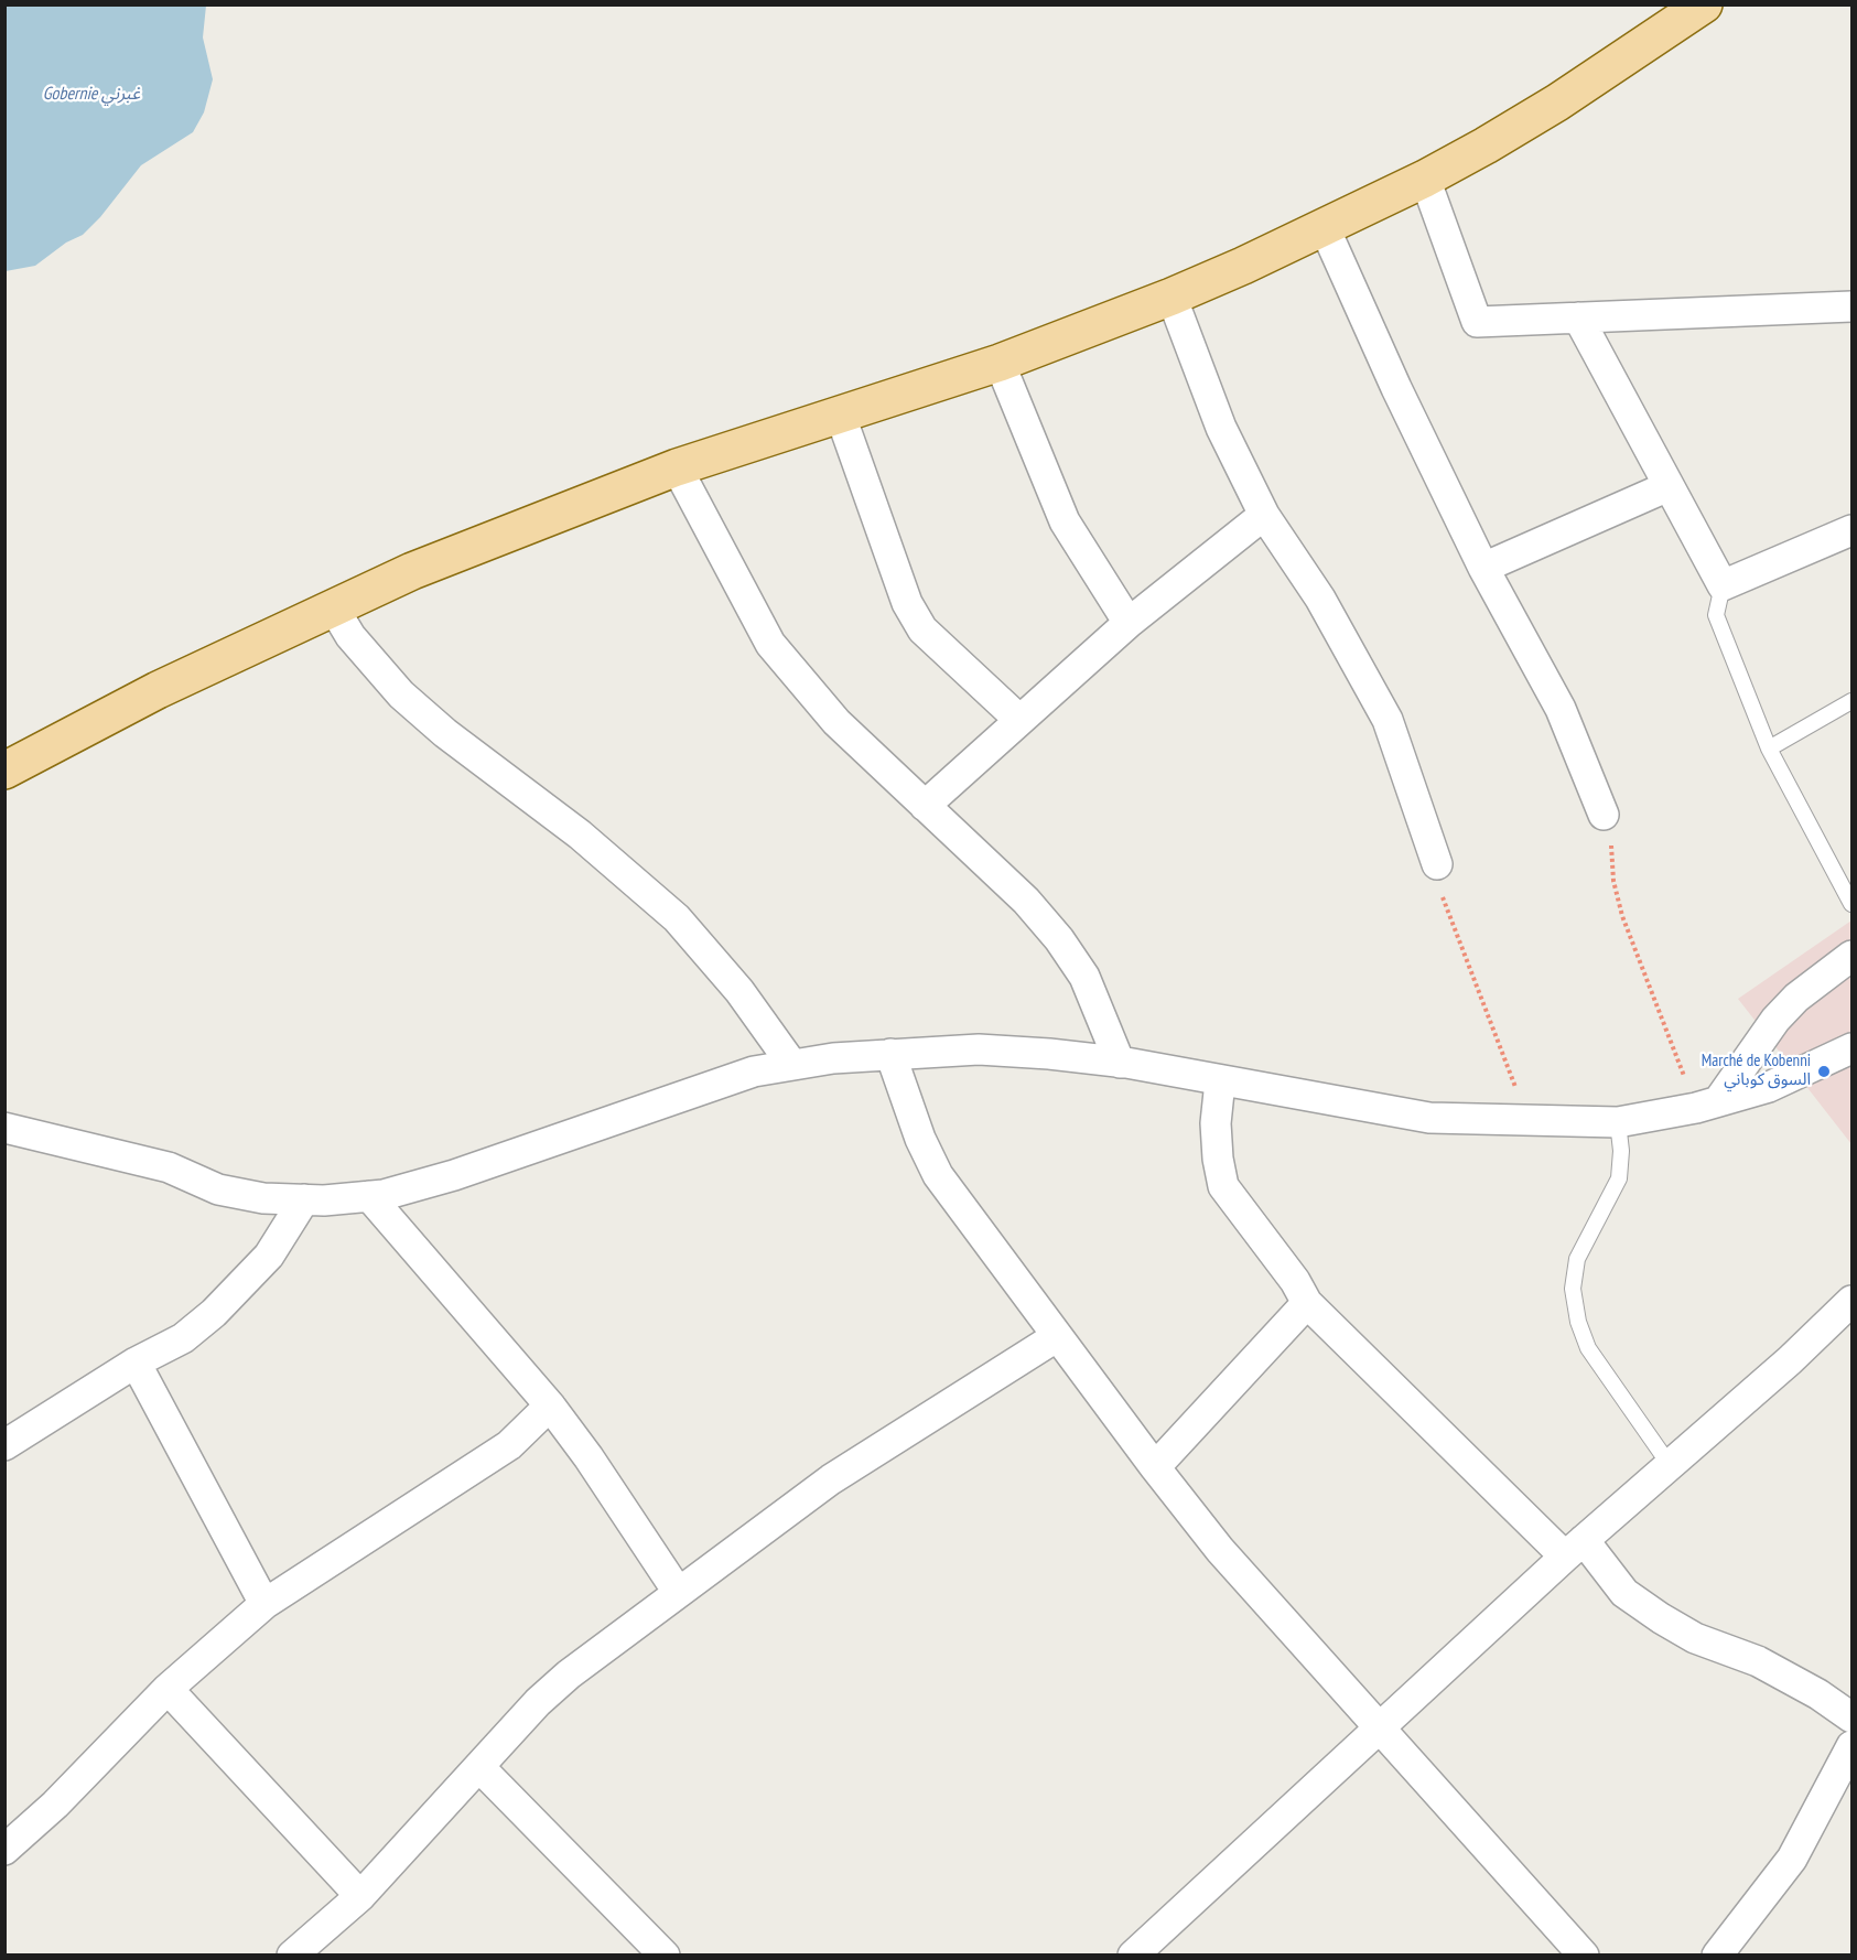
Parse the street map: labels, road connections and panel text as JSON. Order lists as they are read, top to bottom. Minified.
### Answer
{"water":["Gobernie غبرني"],"places":["Marché de Kobenni السوق كوباني"]}
